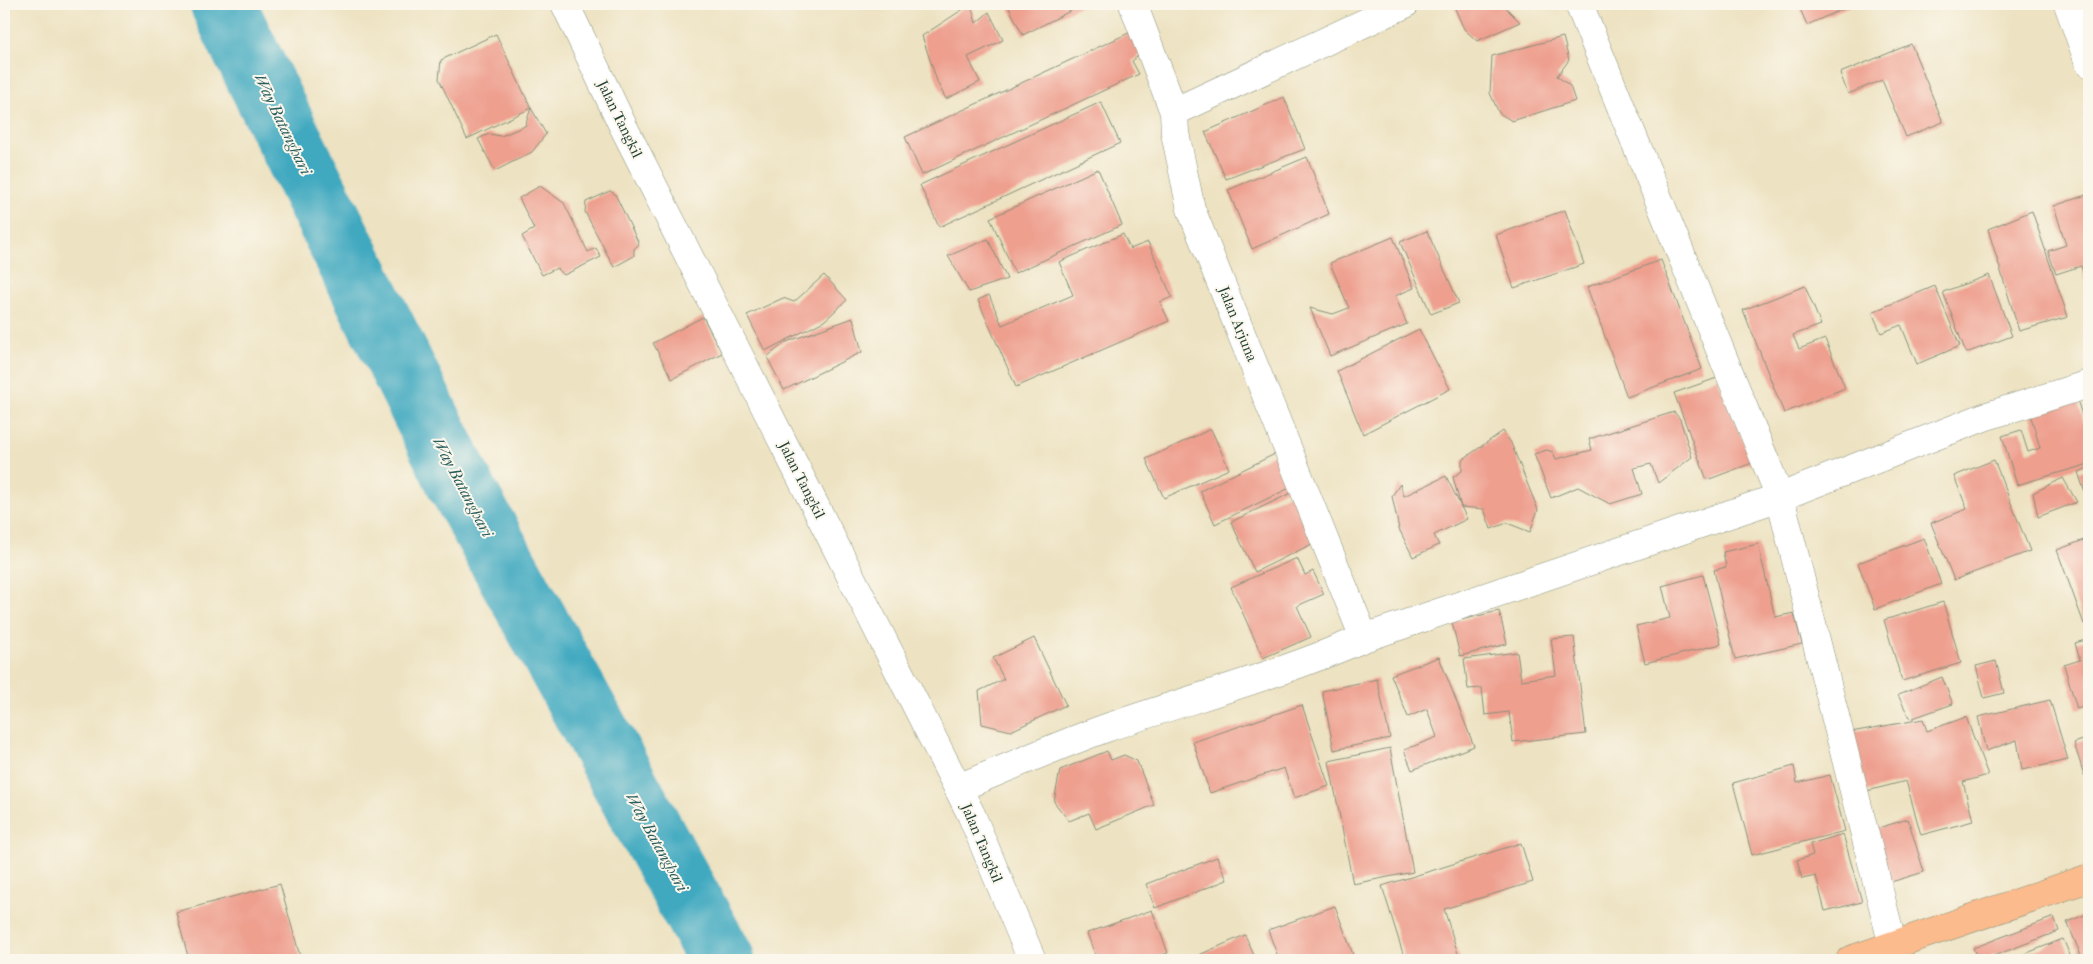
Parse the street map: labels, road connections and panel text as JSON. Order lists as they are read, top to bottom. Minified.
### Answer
{"streets":{"street":["Jalan Tangkil","Jalan Arjuna"]},"water":["Way Batanghari"]}
